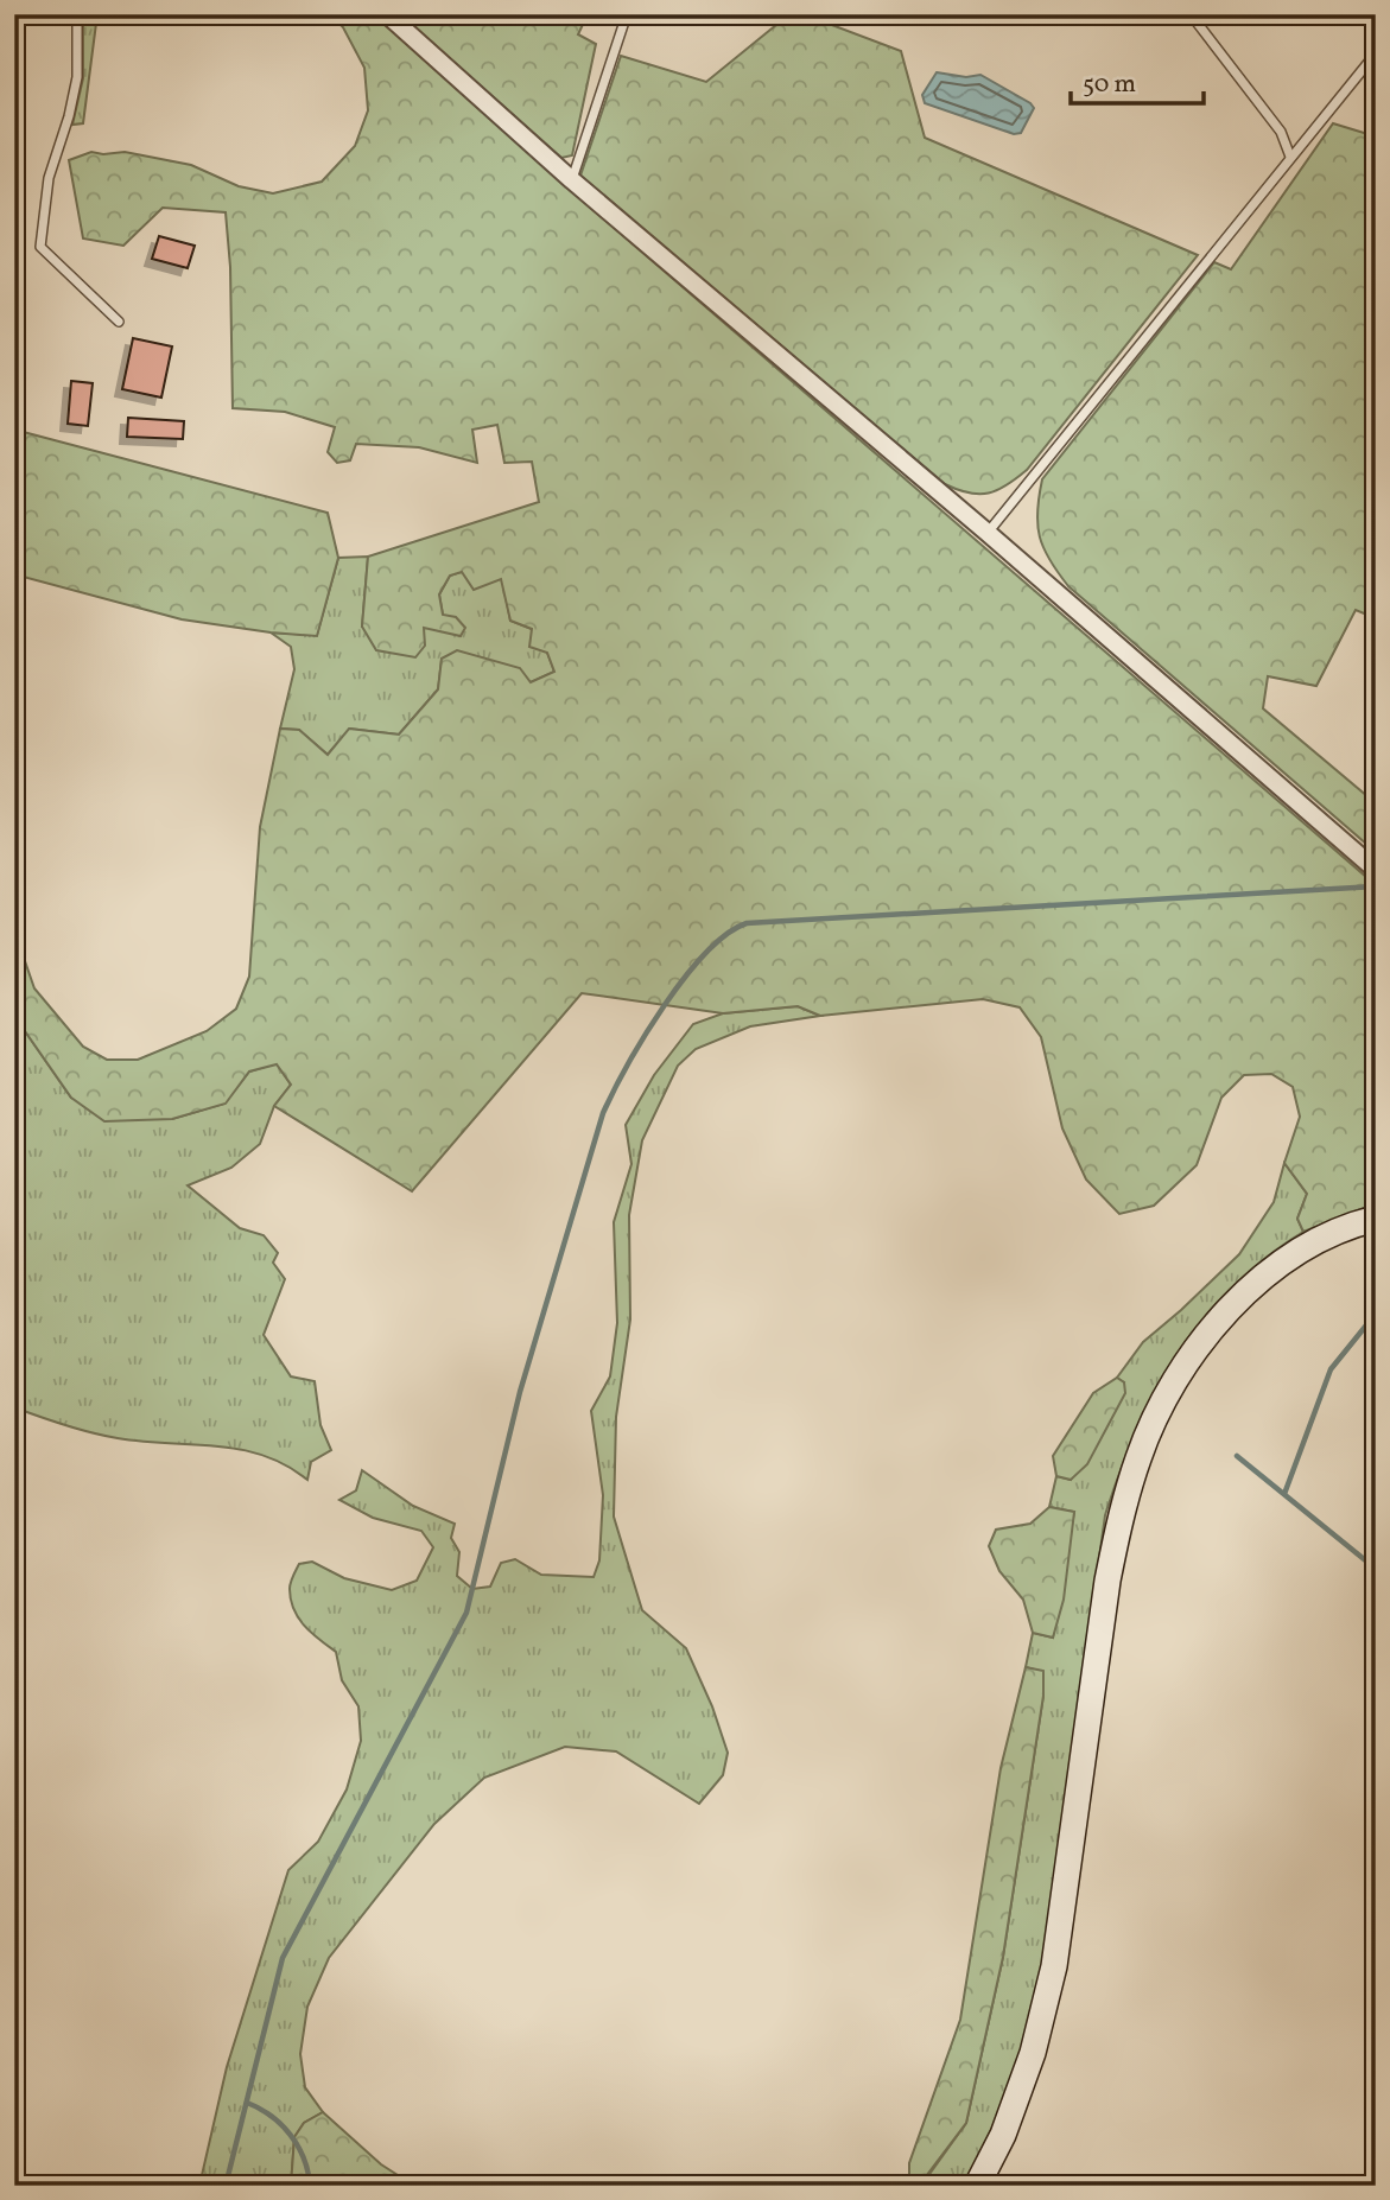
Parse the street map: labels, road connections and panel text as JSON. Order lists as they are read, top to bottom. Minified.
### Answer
{"scale_bar":"50 m"}
